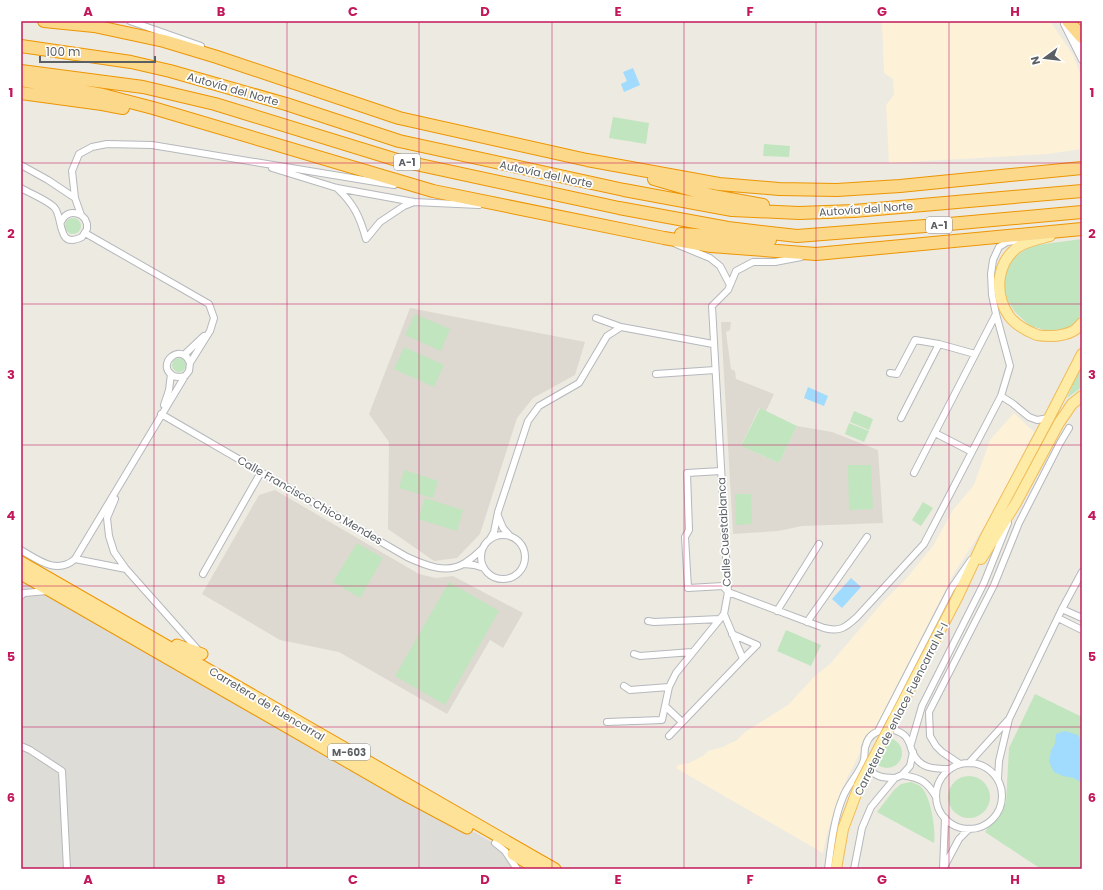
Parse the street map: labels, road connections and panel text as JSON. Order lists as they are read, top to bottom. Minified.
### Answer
{"streets":{"highway":["Autovía del Norte","A-1","Carretera de Fuencarral","M-603"],"main road":["Carretera de enlace Fuencarral N-I"],"street":["Calle Francisco Chico Mendes","Calle Cuestablanca"]},"scale_bar":"100 m","north":"left","grid":{"columns":["A","B","C","D","E","F","G","H"],"rows":["1","2","3","4","5","6"]}}
